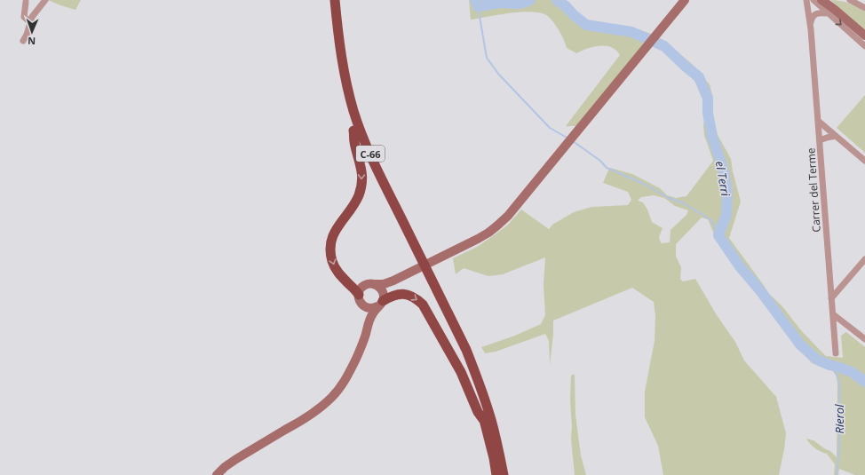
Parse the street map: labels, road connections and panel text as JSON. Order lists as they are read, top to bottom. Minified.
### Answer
{"streets":{"highway":["C-66"],"street":["Carrer del Terme"]},"water":["el Terri","Rierol"],"north":"bottom"}
